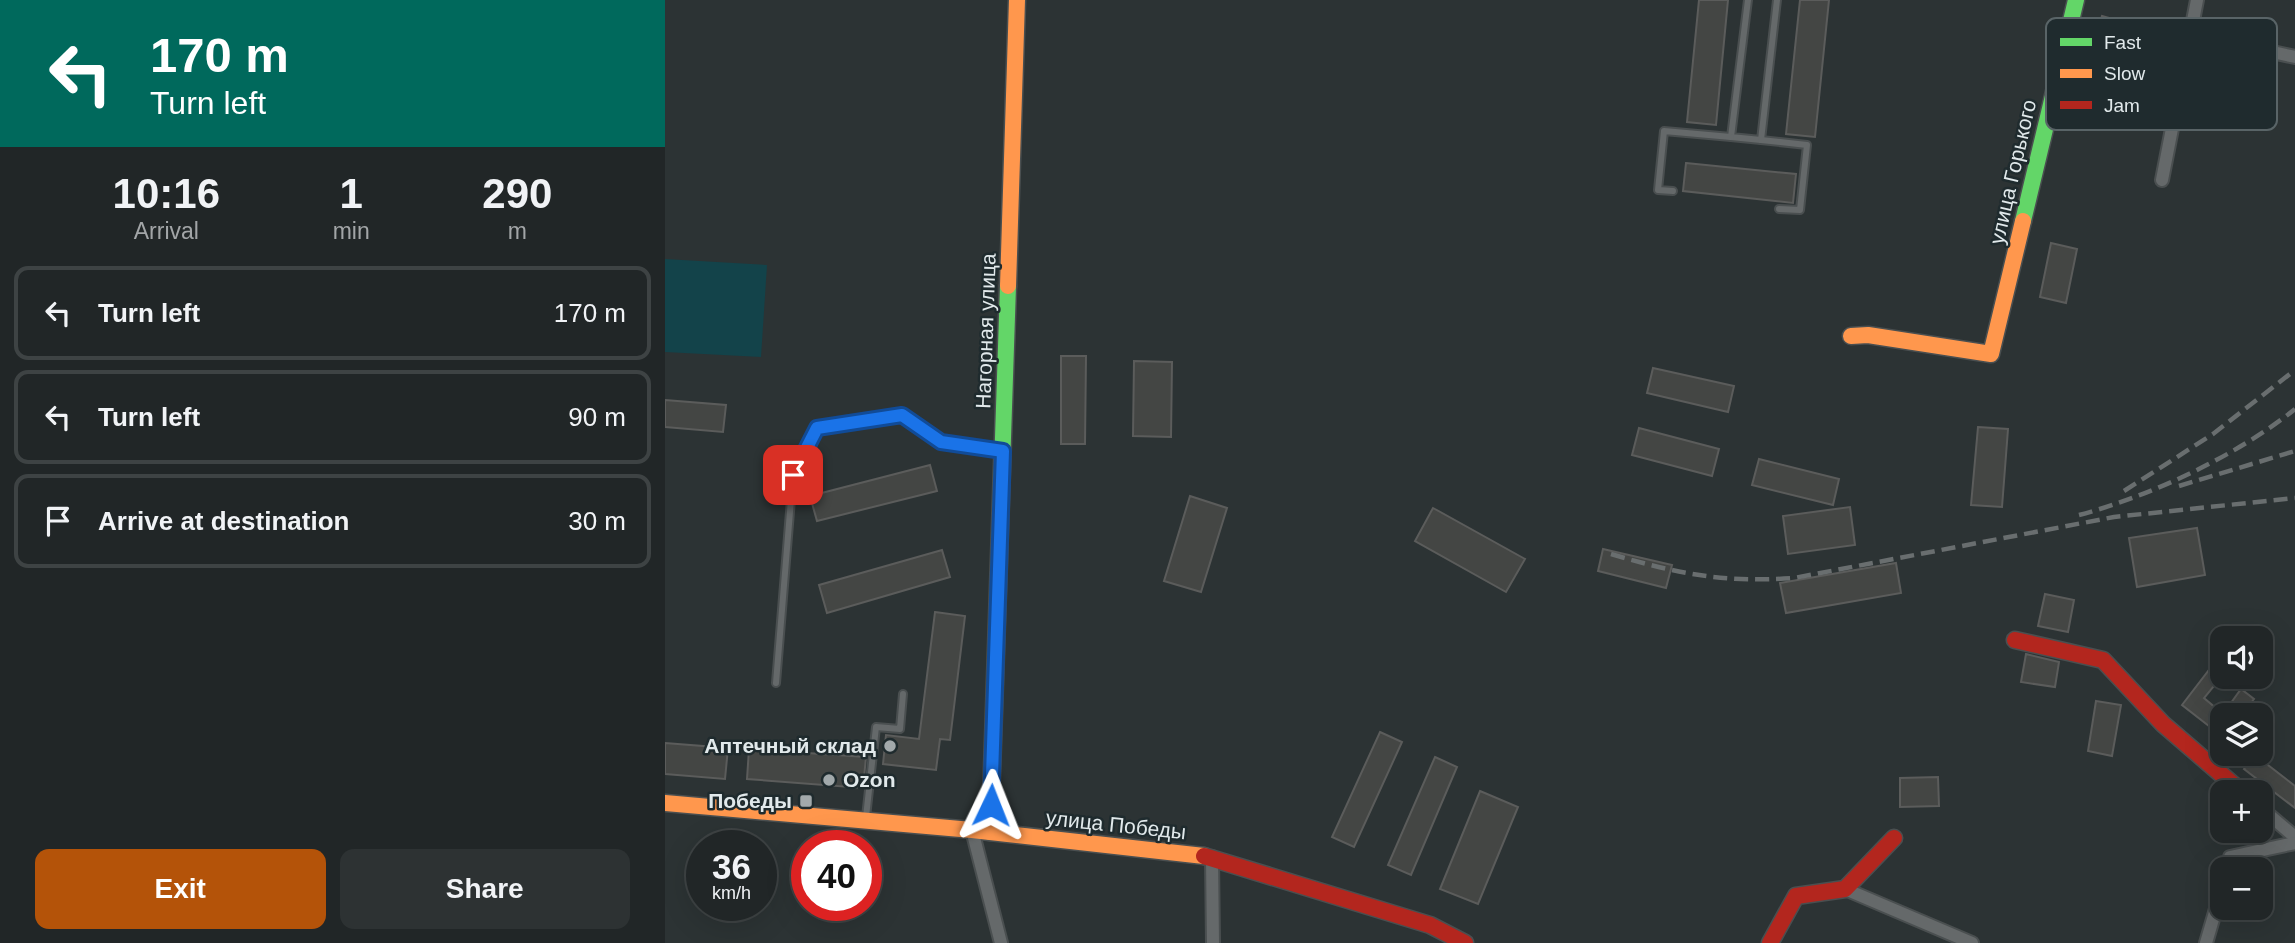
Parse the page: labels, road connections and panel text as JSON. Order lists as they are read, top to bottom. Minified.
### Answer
{"streets":{"street":["улица Горького","Нагорная улица","улица Победы"]},"crossings":[["Нагорная улица","улица Победы"]],"places":{"other":["Аптечный склад","Ozon"],"transit":["Победы"]},"legend":["Fast","Slow","Jam"],"page":{"turn":["170 m","Turn left"],"eta":["10:16","Arrival","1","min","290","m"],"list":[{"name":"Turn left","value":"170 m"},{"name":"Turn left","value":"90 m"},{"name":"Arrive at destination","value":"30 m"}],"map_buttons":["+","−"],"speed":"36 km/h","limit":"40","buttons":["Exit","Share"]}}
